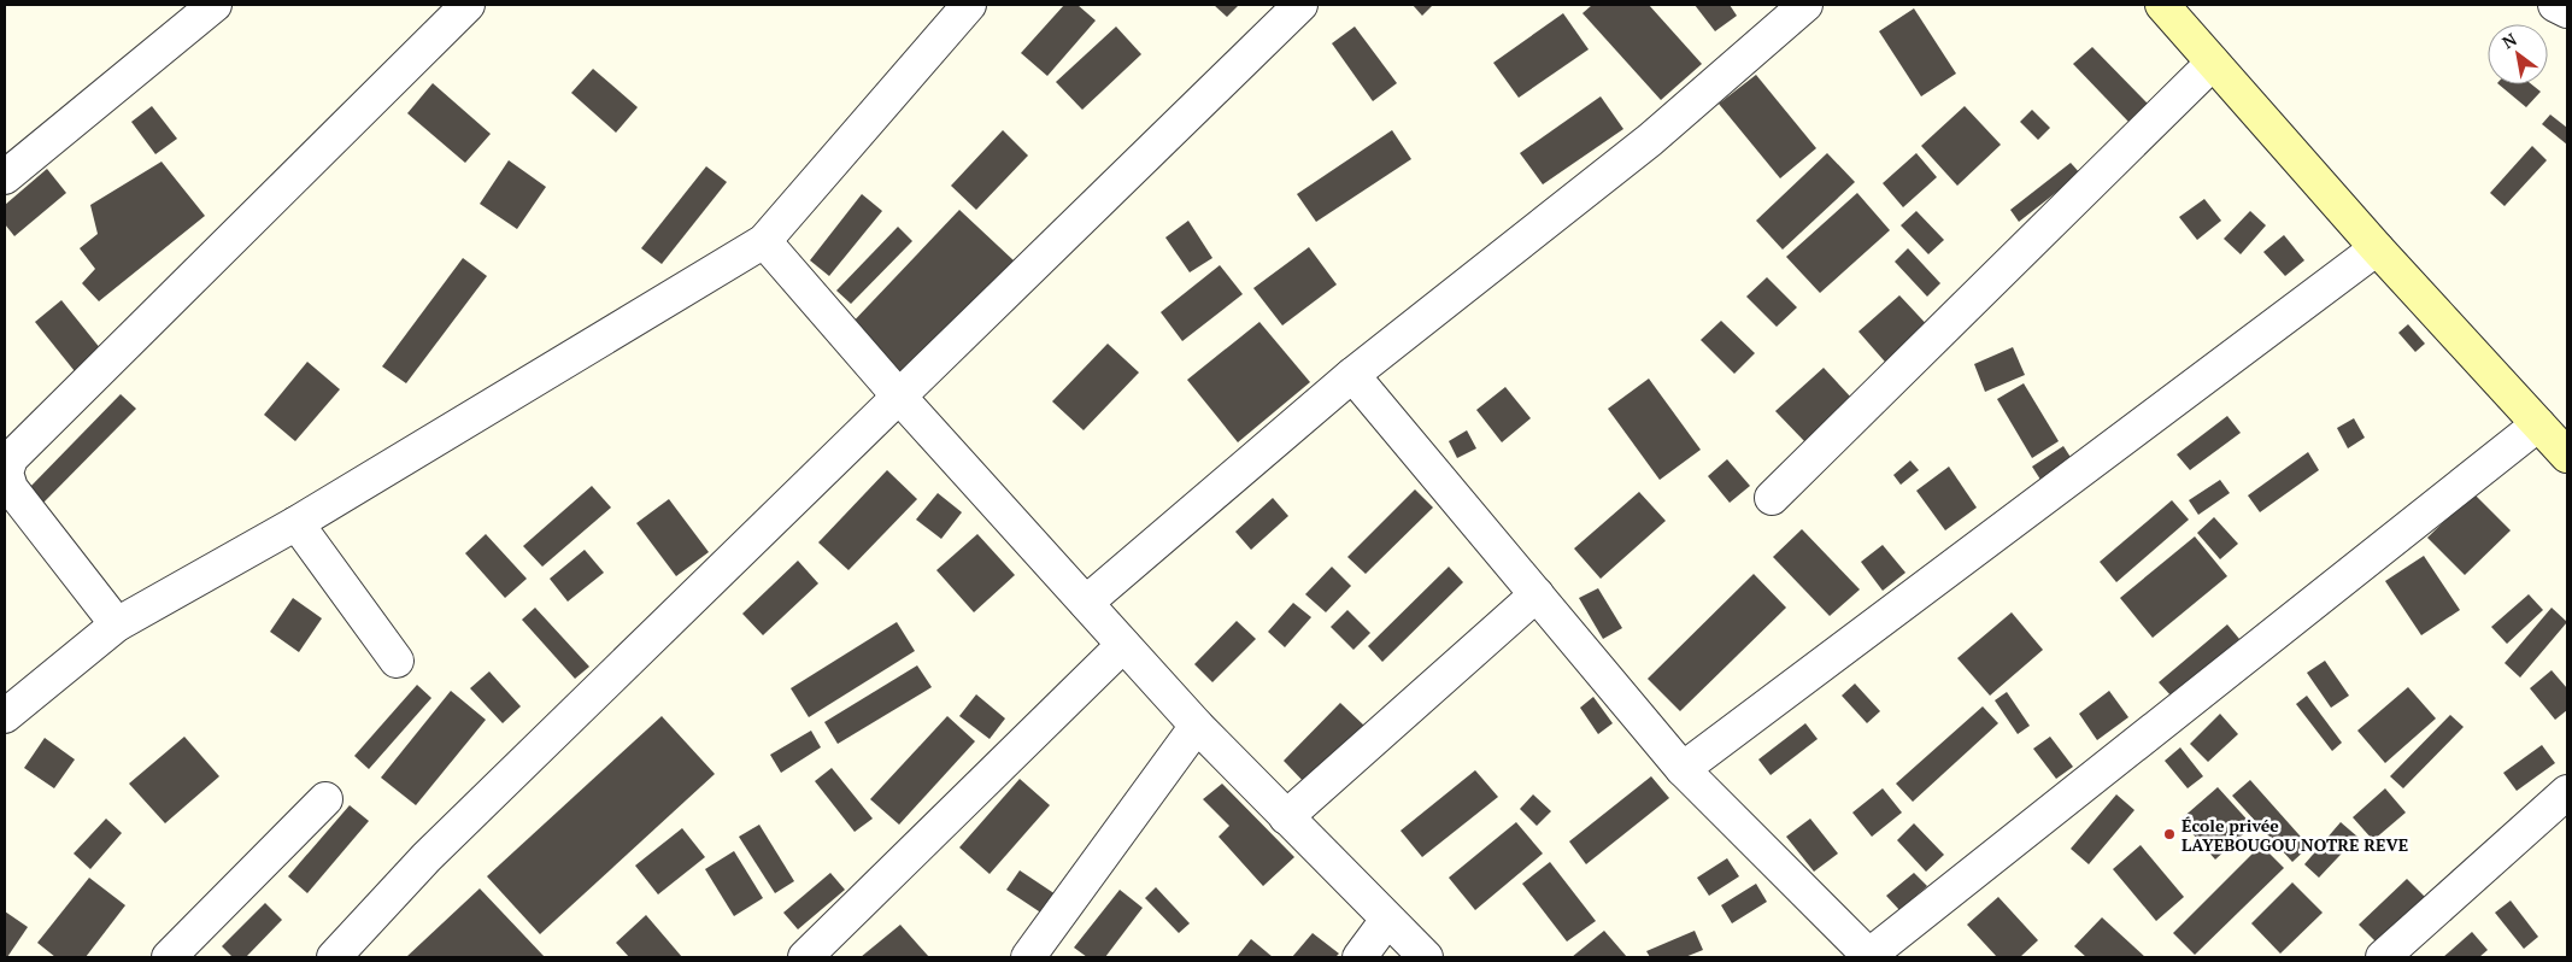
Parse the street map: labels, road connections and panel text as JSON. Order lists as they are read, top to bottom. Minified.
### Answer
{"places":["École privée LAYEBOUGOU NOTRE REVE"],"north":"top left"}
